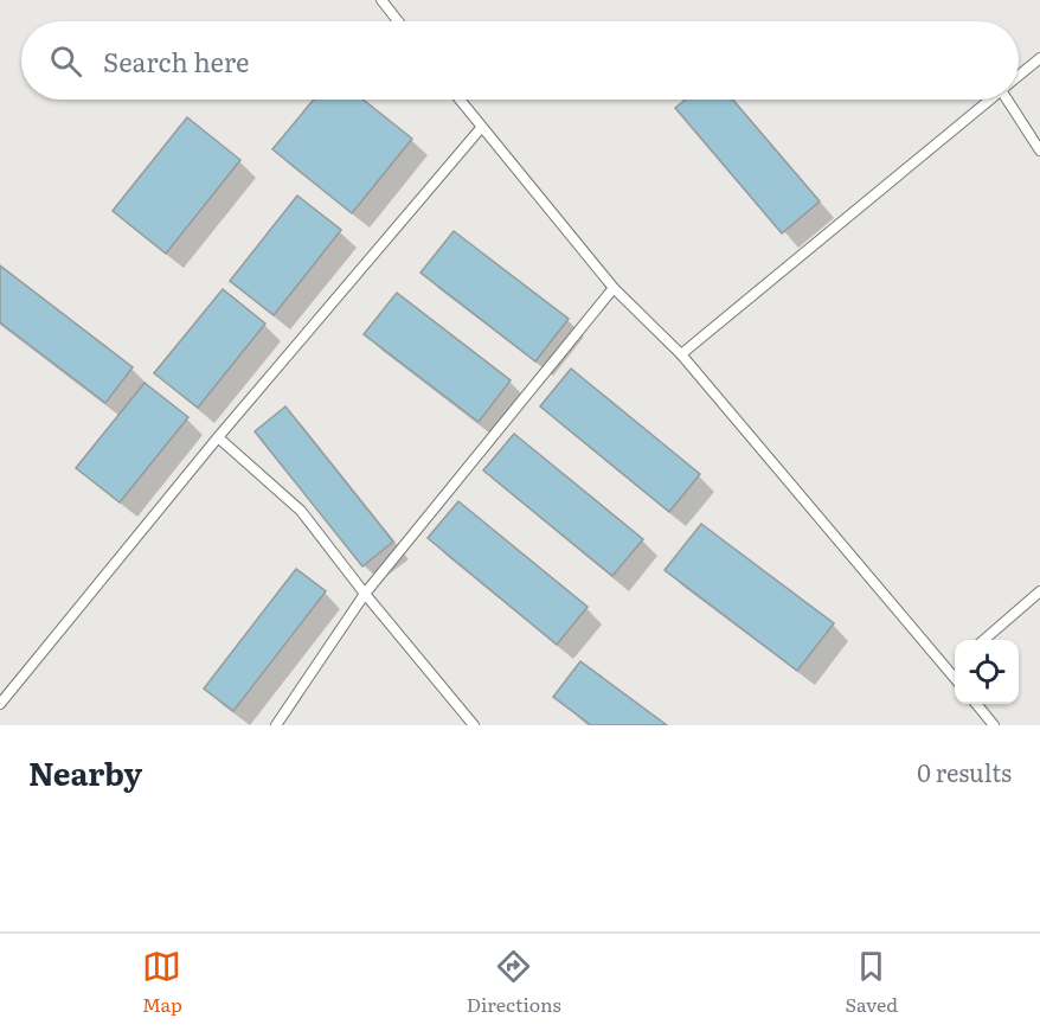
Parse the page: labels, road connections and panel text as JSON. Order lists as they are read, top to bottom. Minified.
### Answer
{"page":{"search":"Search here","heading":["Nearby","0 results"],"nav":["Map","Directions","Saved"]}}
